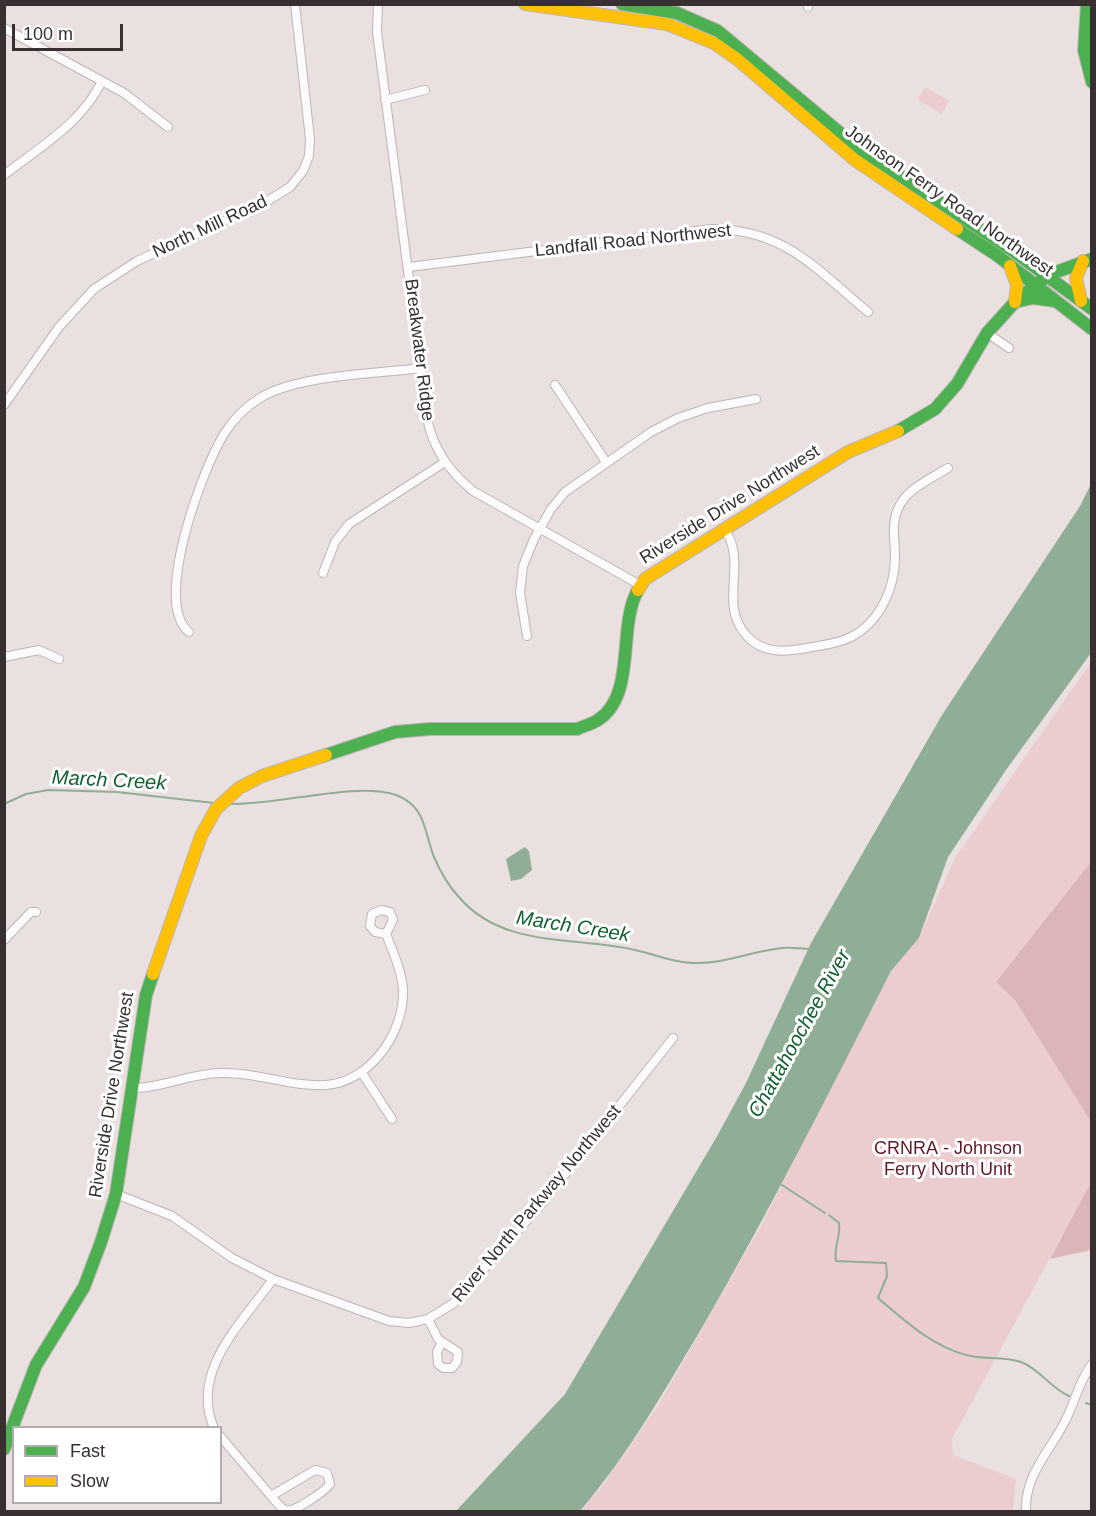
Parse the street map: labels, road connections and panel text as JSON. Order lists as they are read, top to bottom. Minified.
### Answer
{"streets":{"street":["Johnson Ferry Road Northwest","North Mill Road","Landfall Road Northwest","Breakwater Ridge","Riverside Drive Northwest","River North Parkway Northwest"]},"crossings":[["Johnson Ferry Road Northwest","Riverside Drive Northwest"],["Landfall Road Northwest","Breakwater Ridge"],["Breakwater Ridge","Riverside Drive Northwest"],["Riverside Drive Northwest","River North Parkway Northwest"]],"water":["March Creek","Chattahoochee River"],"parks":["CRNRA - Johnson Ferry North Unit"],"legend":["Fast","Slow"],"scale_bar":"100 m"}
